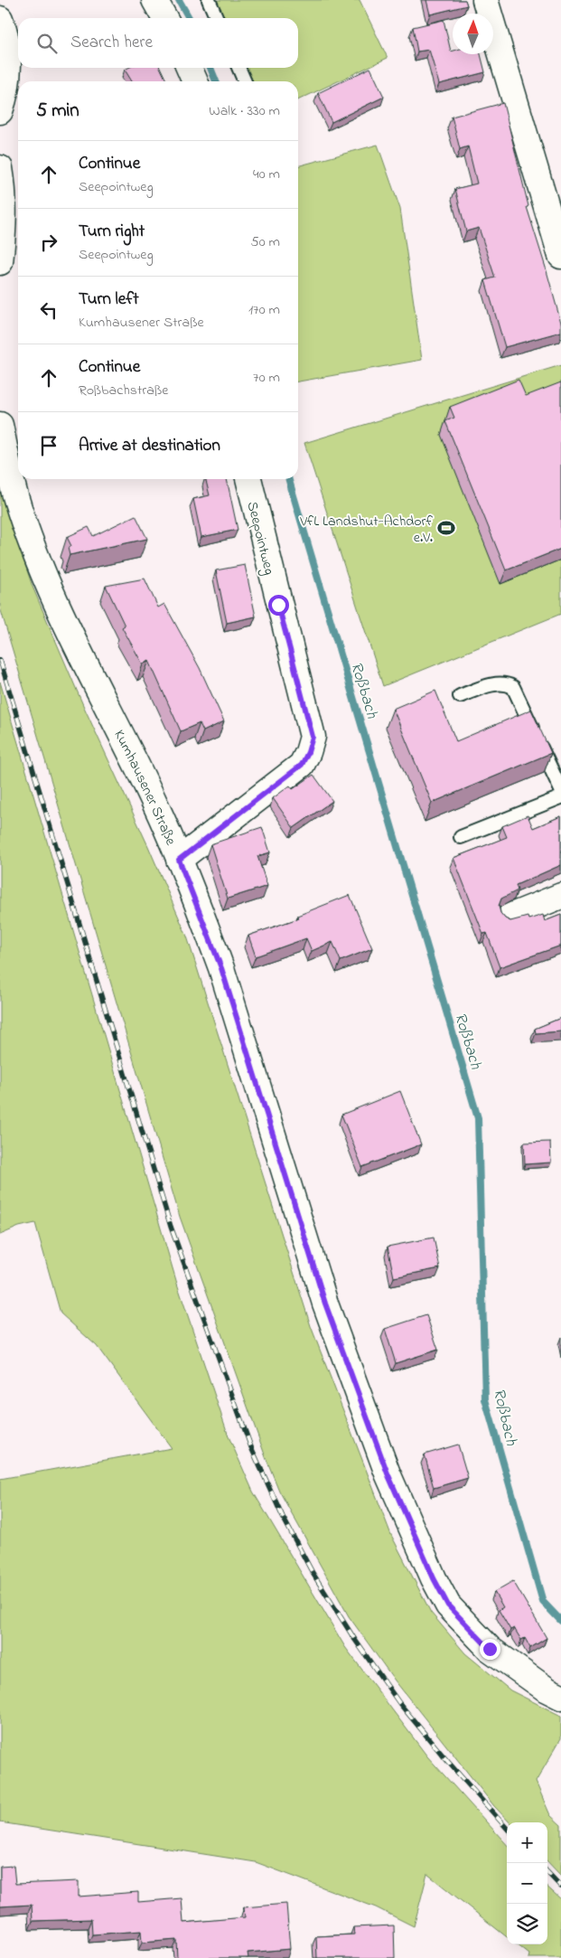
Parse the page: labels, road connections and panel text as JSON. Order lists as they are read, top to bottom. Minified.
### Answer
{"streets":{"street":["Seepointweg","Kumhausener Straße"]},"crossings":[["Seepointweg","Kumhausener Straße"]],"water":["Roßbach"],"places":{"sports":["VfL Landshut-Achdorf e.V."]},"north":"top","page":{"search":"Search here","heading":["5 min","Walk · 330 m"],"list":[["Continue","Seepointweg","40 m"],["Turn right","Seepointweg","50 m"],["Turn left","Kumhausener Straße","170 m"],["Continue","Roßbachstraße","70 m"],"Arrive at destination"],"map_buttons":["+","−"]}}
